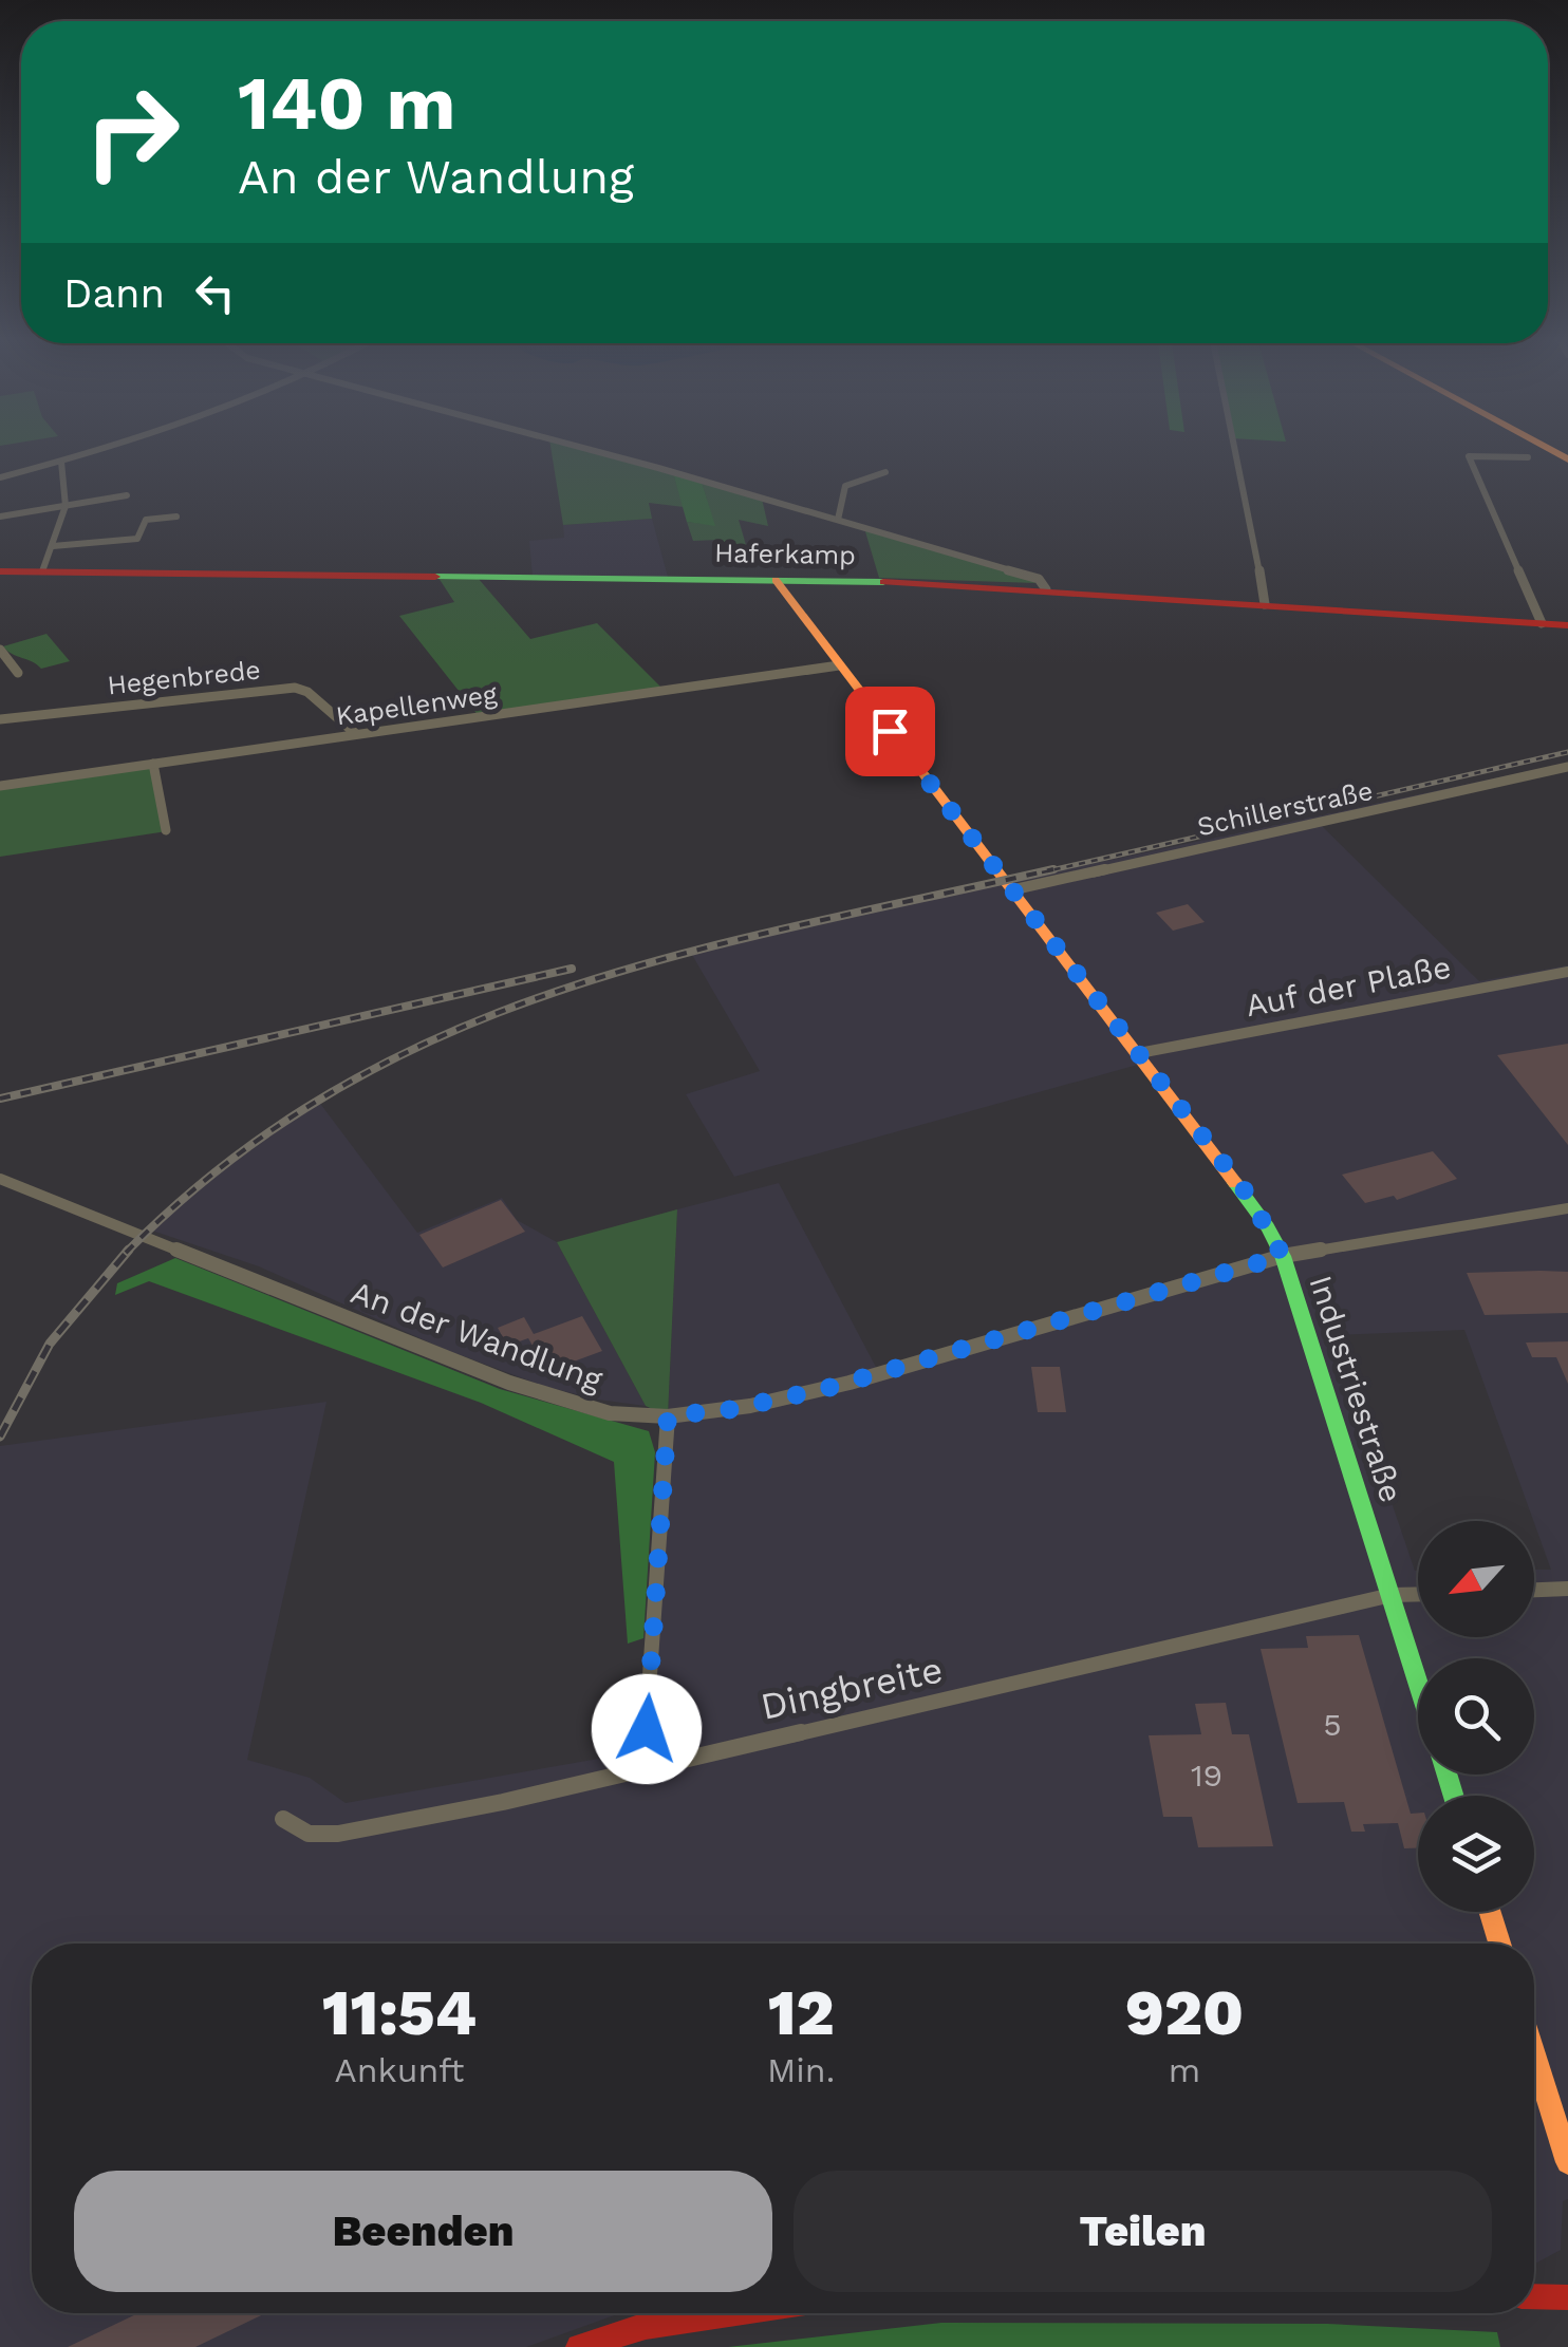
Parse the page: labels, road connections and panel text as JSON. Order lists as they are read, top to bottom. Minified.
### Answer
{"streets":{"street":["Haferkamp","Hegenbrede","Kapellenweg","Schillerstraße","Auf der Plaße","An der Wandlung","Industriestraße","Dingbreite"]},"crossings":[["Haferkamp","Industriestraße"],["Hegenbrede","Kapellenweg"],["Kapellenweg","Industriestraße"],["Schillerstraße","Industriestraße"],["Auf der Plaße","Industriestraße"],["An der Wandlung","Industriestraße"],["Industriestraße","Dingbreite"]],"house_numbers":["5","19"],"north":"bottom left","page":{"turn":["140 m","An der Wandlung"],"then":"Dann","eta":["11:54","Ankunft","12","Min.","920","m"],"buttons":["Beenden","Teilen"]}}
